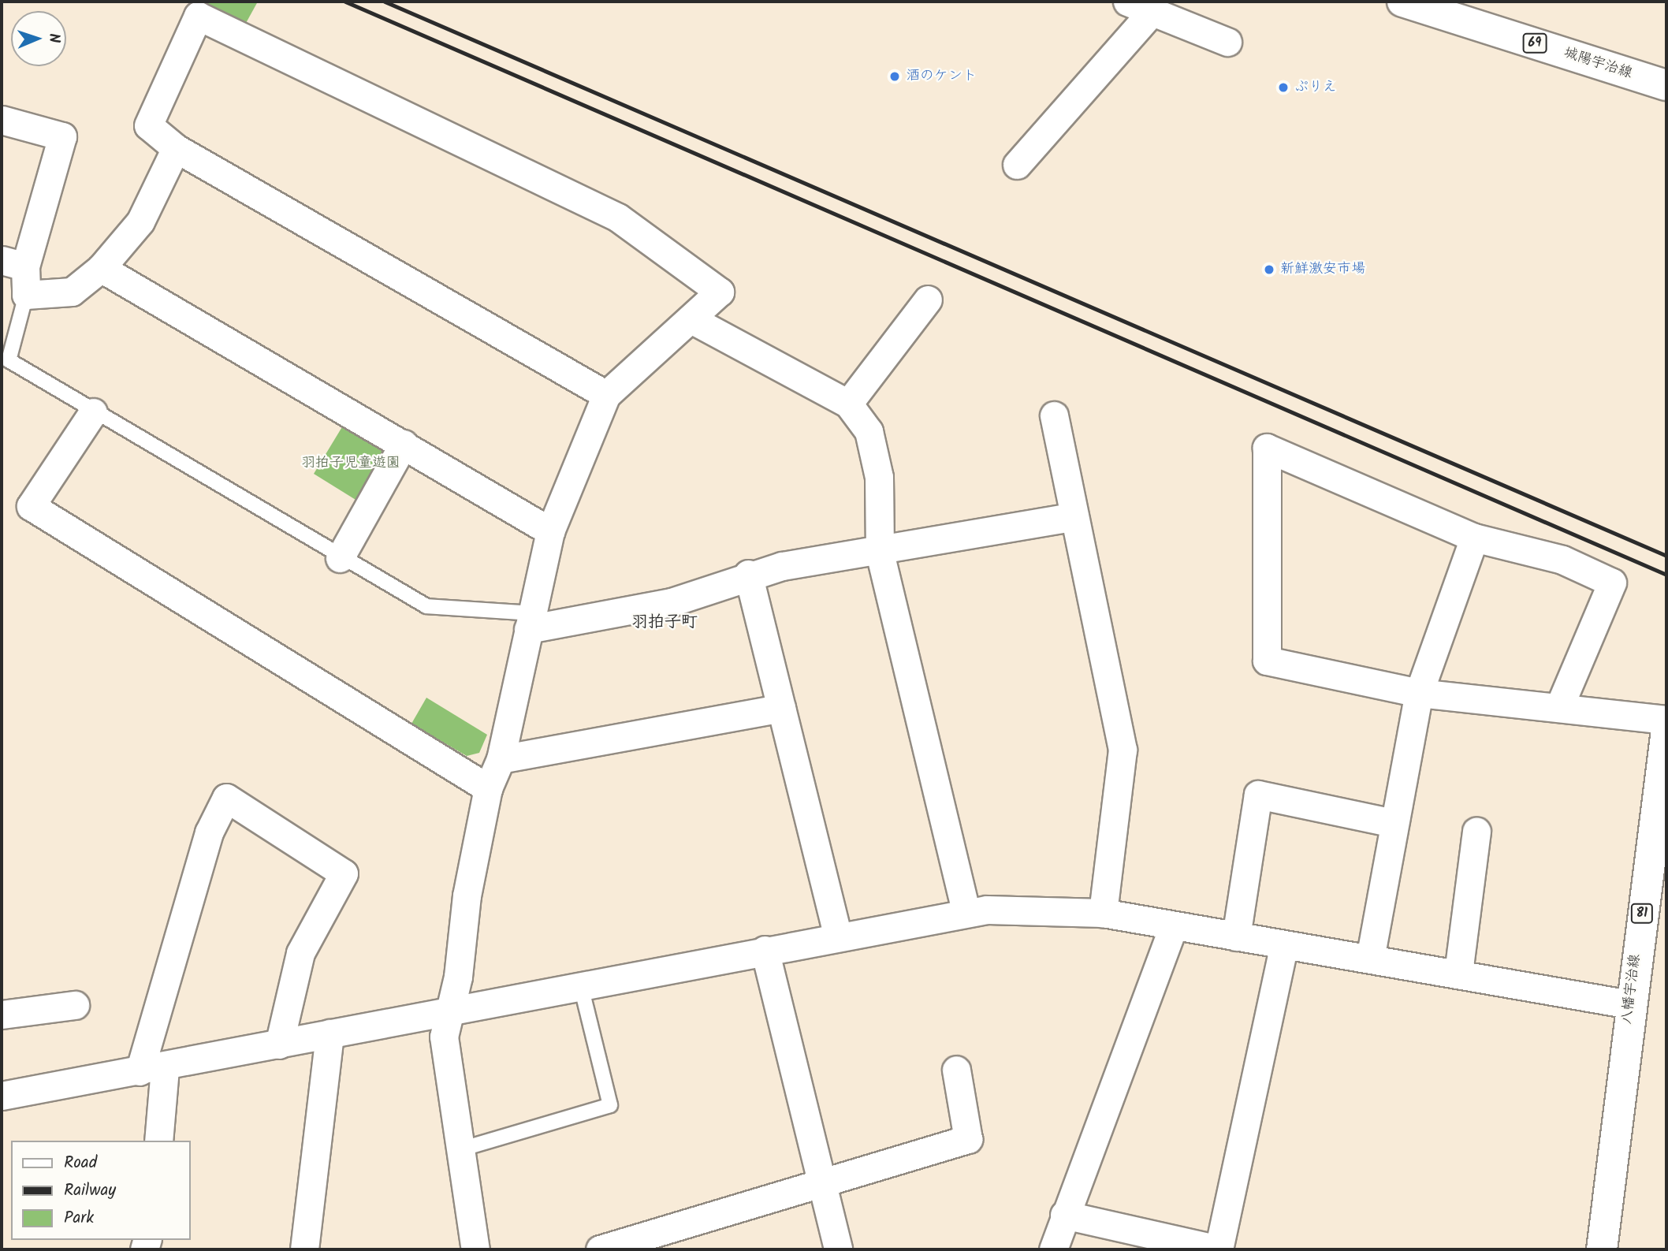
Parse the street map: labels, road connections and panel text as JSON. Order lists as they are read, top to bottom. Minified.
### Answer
{"streets":{"main road":["69","城陽宇治線","81","八幡宇治線"]},"districts":["羽拍子町"],"parks":["羽拍子児童遊園"],"places":["酒のケント","ぷりえ","新鮮激安市場"],"legend":["Road","Railway","Park"],"north":"right"}
